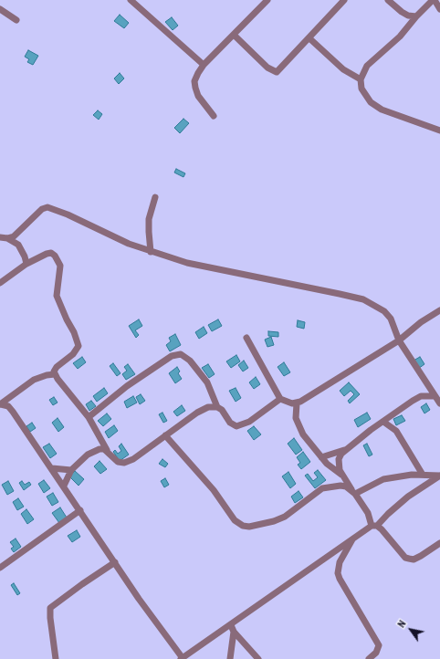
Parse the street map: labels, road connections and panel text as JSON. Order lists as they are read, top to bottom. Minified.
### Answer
{"north":"top left"}
